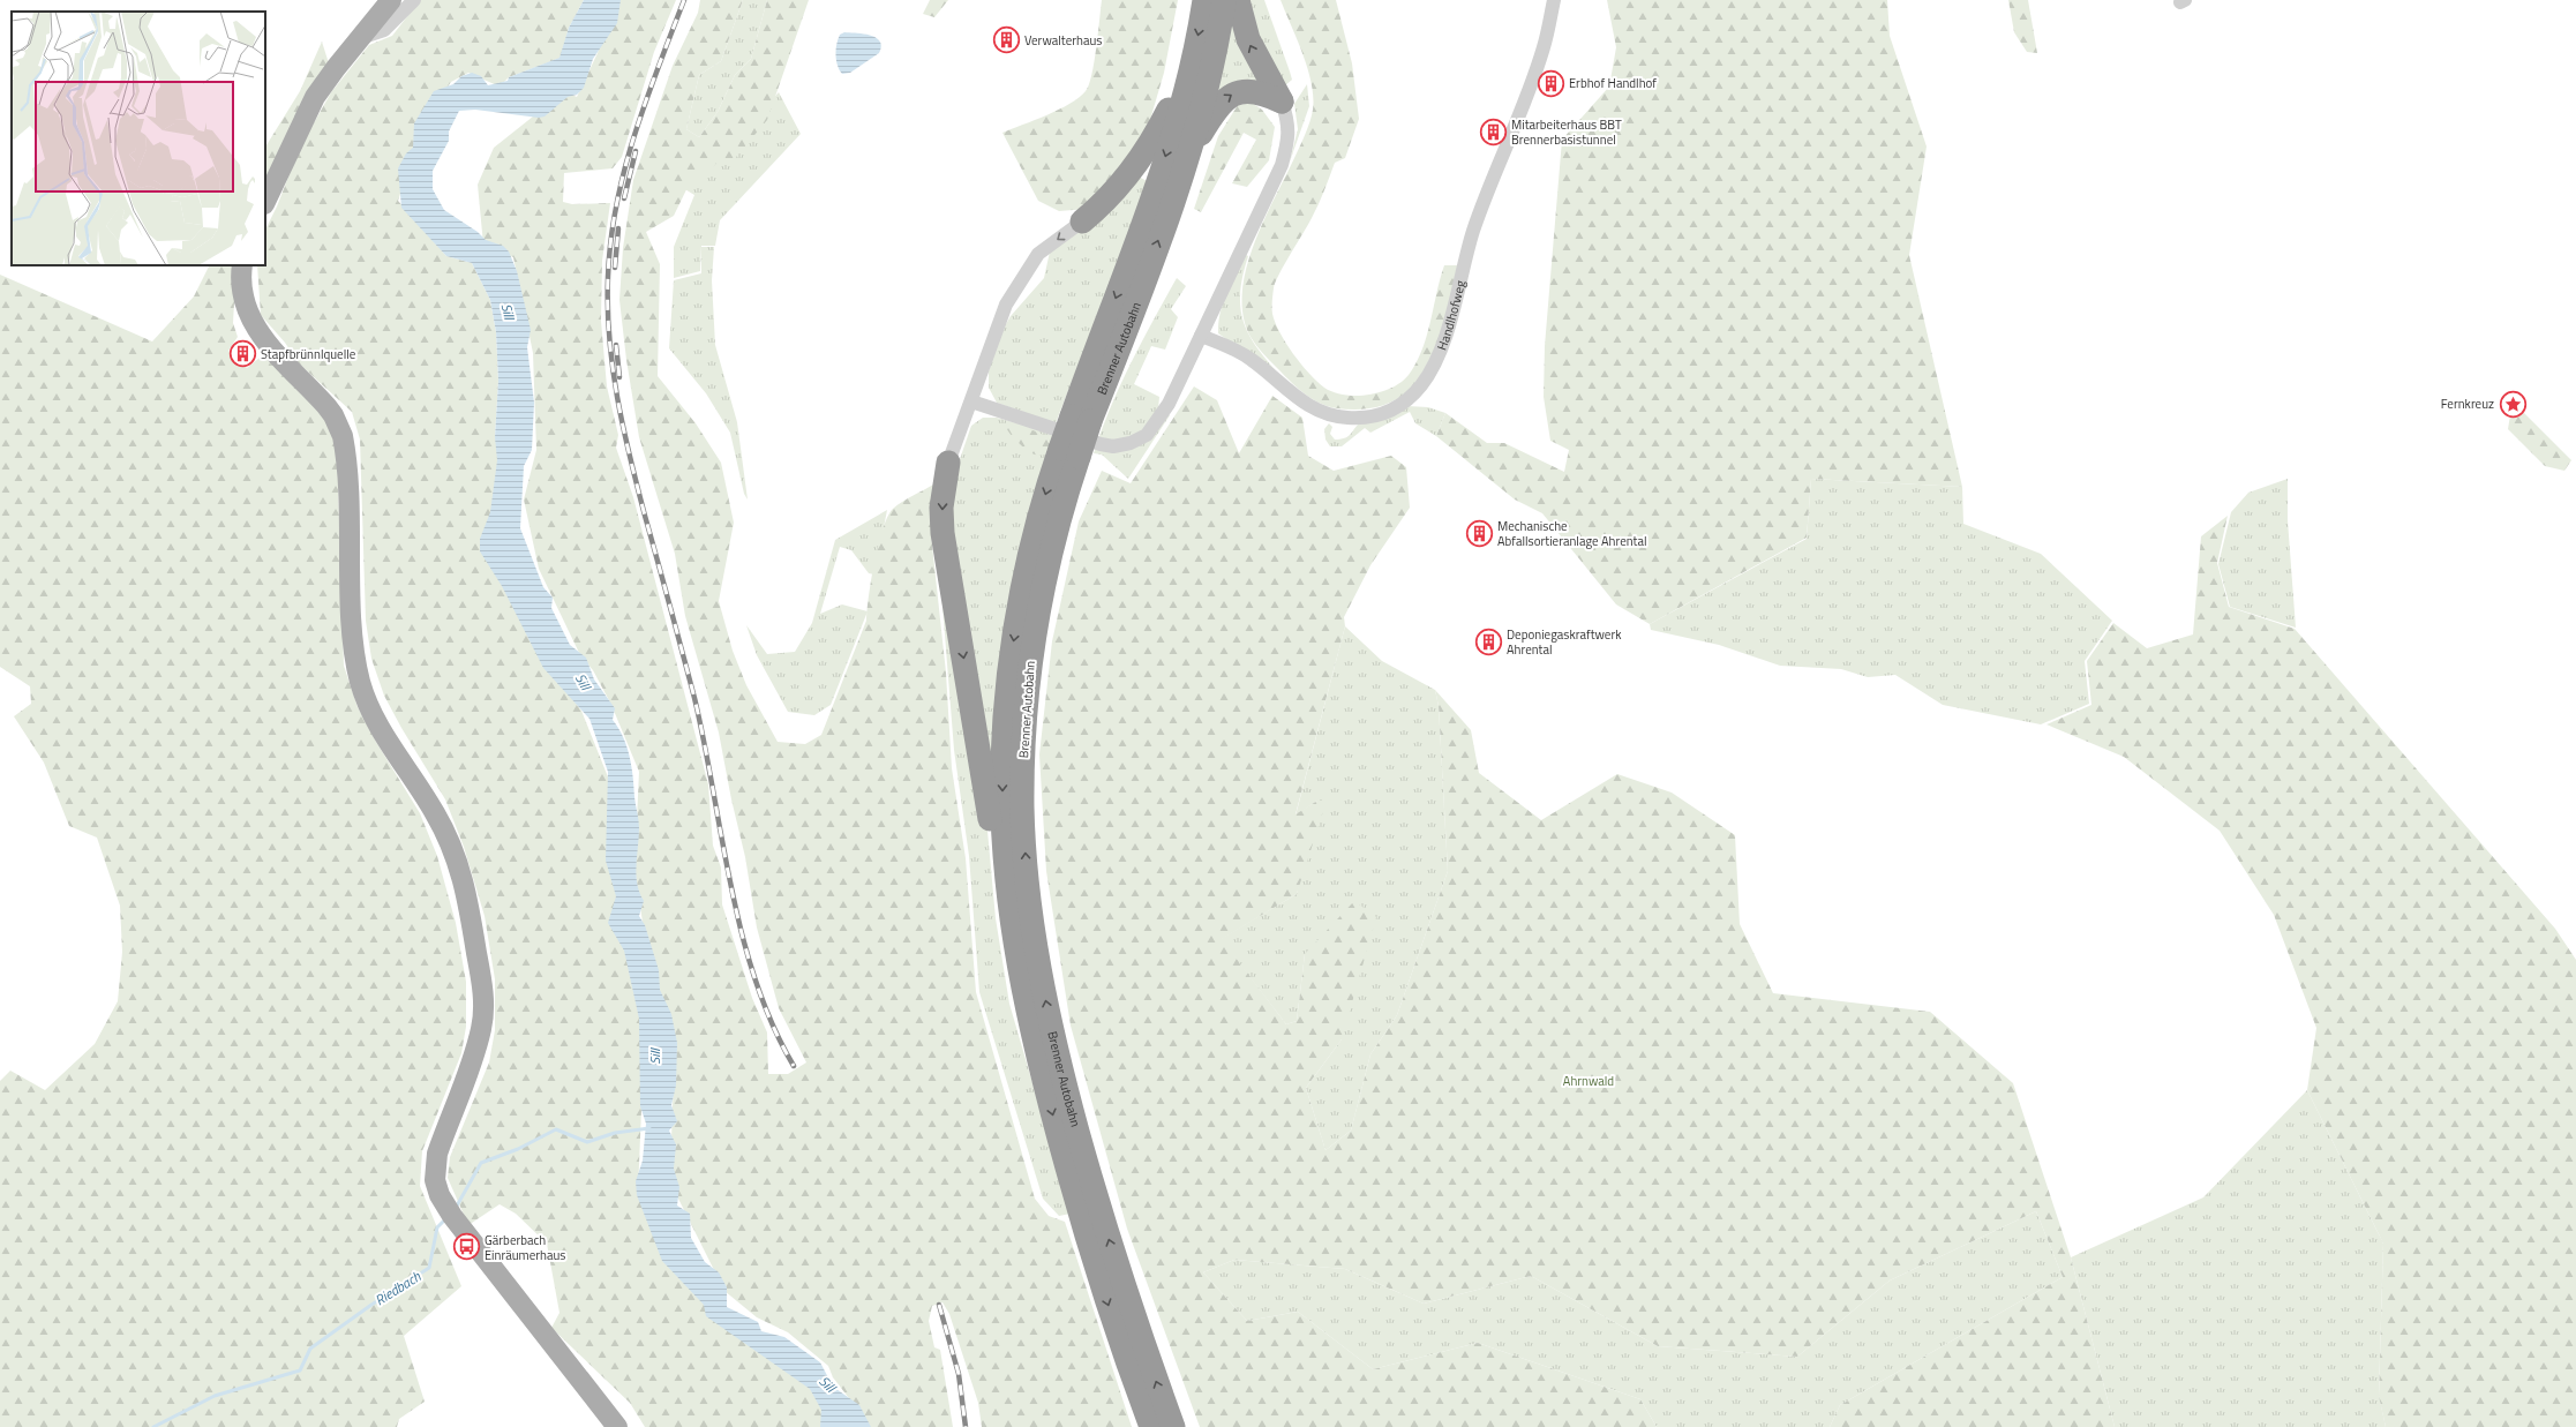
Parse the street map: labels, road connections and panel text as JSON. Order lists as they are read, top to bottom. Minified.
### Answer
{"streets":{"highway":["Brenner Autobahn"],"street":["Handlhofweg"]},"water":["Sill","Riedbach"],"parks":["Ahrnwald"],"places":{"building":["Verwalterhaus","Erbhof Handlhof","Mitarbeiterhaus BBT Brennerbasistunnel","Stapfbrünnlquelle","Mechanische Abfallsortieranlage Ahrental","Deponiegaskraftwerk Ahrental"],"place":["Fernkreuz"],"bus stop":["Gärberbach Einräumerhaus"]}}
